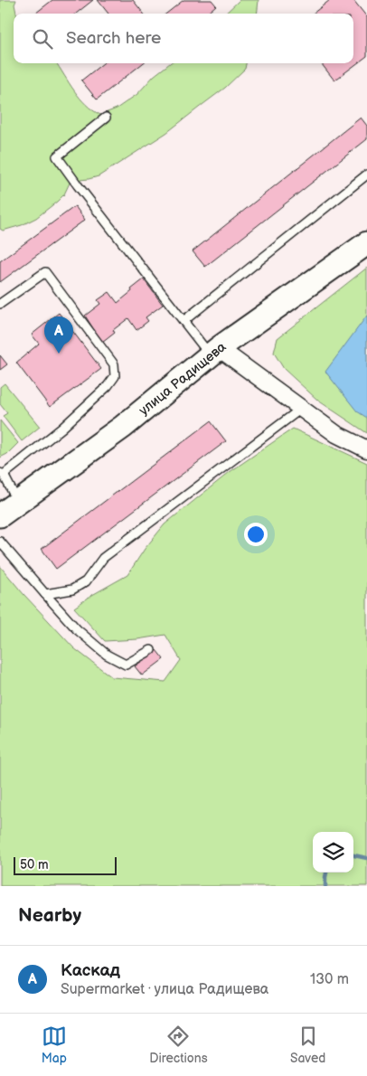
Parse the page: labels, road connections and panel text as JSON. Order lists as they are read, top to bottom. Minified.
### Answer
{"streets":{"street":["улица Радищева"]},"scale_bar":"50 m","page":{"search":"Search here","pins":"A","scale":"50 m","heading":"Nearby","list":[{"mark":"A","name":"Каскад","note":"Supermarket · улица Радищева","value":"130 m"}],"nav":["Map","Directions","Saved"]}}
